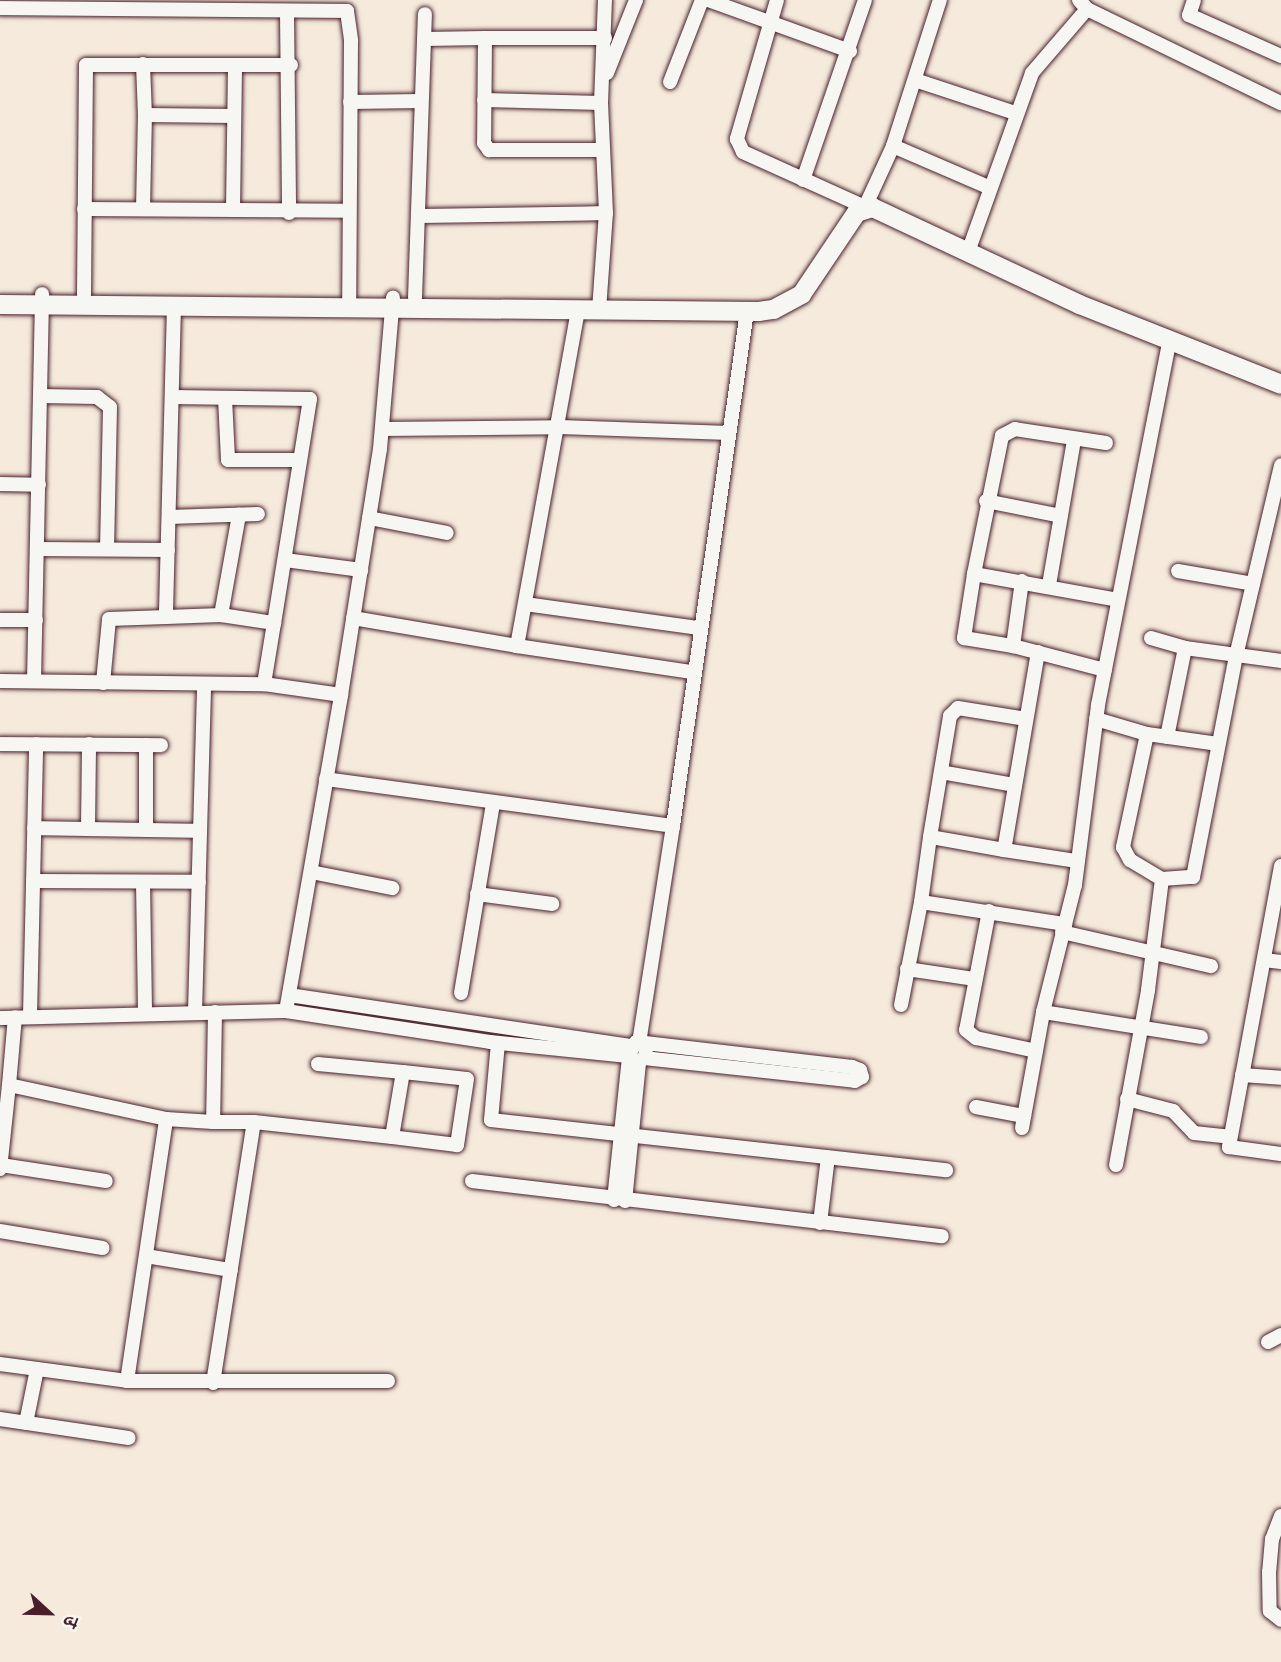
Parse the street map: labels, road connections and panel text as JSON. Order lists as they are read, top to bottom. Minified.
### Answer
{"north":"right"}
